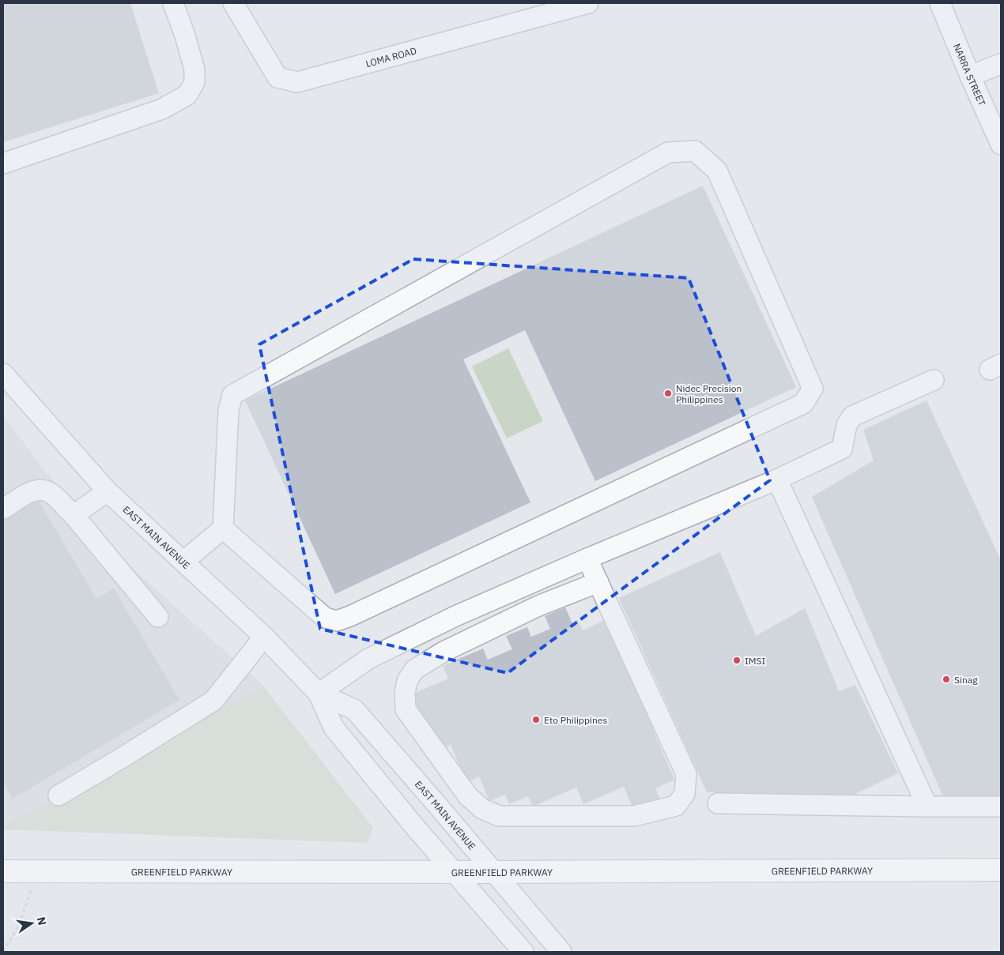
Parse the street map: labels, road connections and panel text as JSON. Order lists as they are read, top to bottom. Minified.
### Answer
{"streets":{"main road":["GREENFIELD PARKWAY"],"street":["LOMA ROAD","NARRA STREET","EAST MAIN AVENUE"]},"crossings":[["EAST MAIN AVENUE","GREENFIELD PARKWAY"]],"places":["Nidec Precision Philippines","IMSI","Sinag","Eto Philippines"],"north":"right"}
